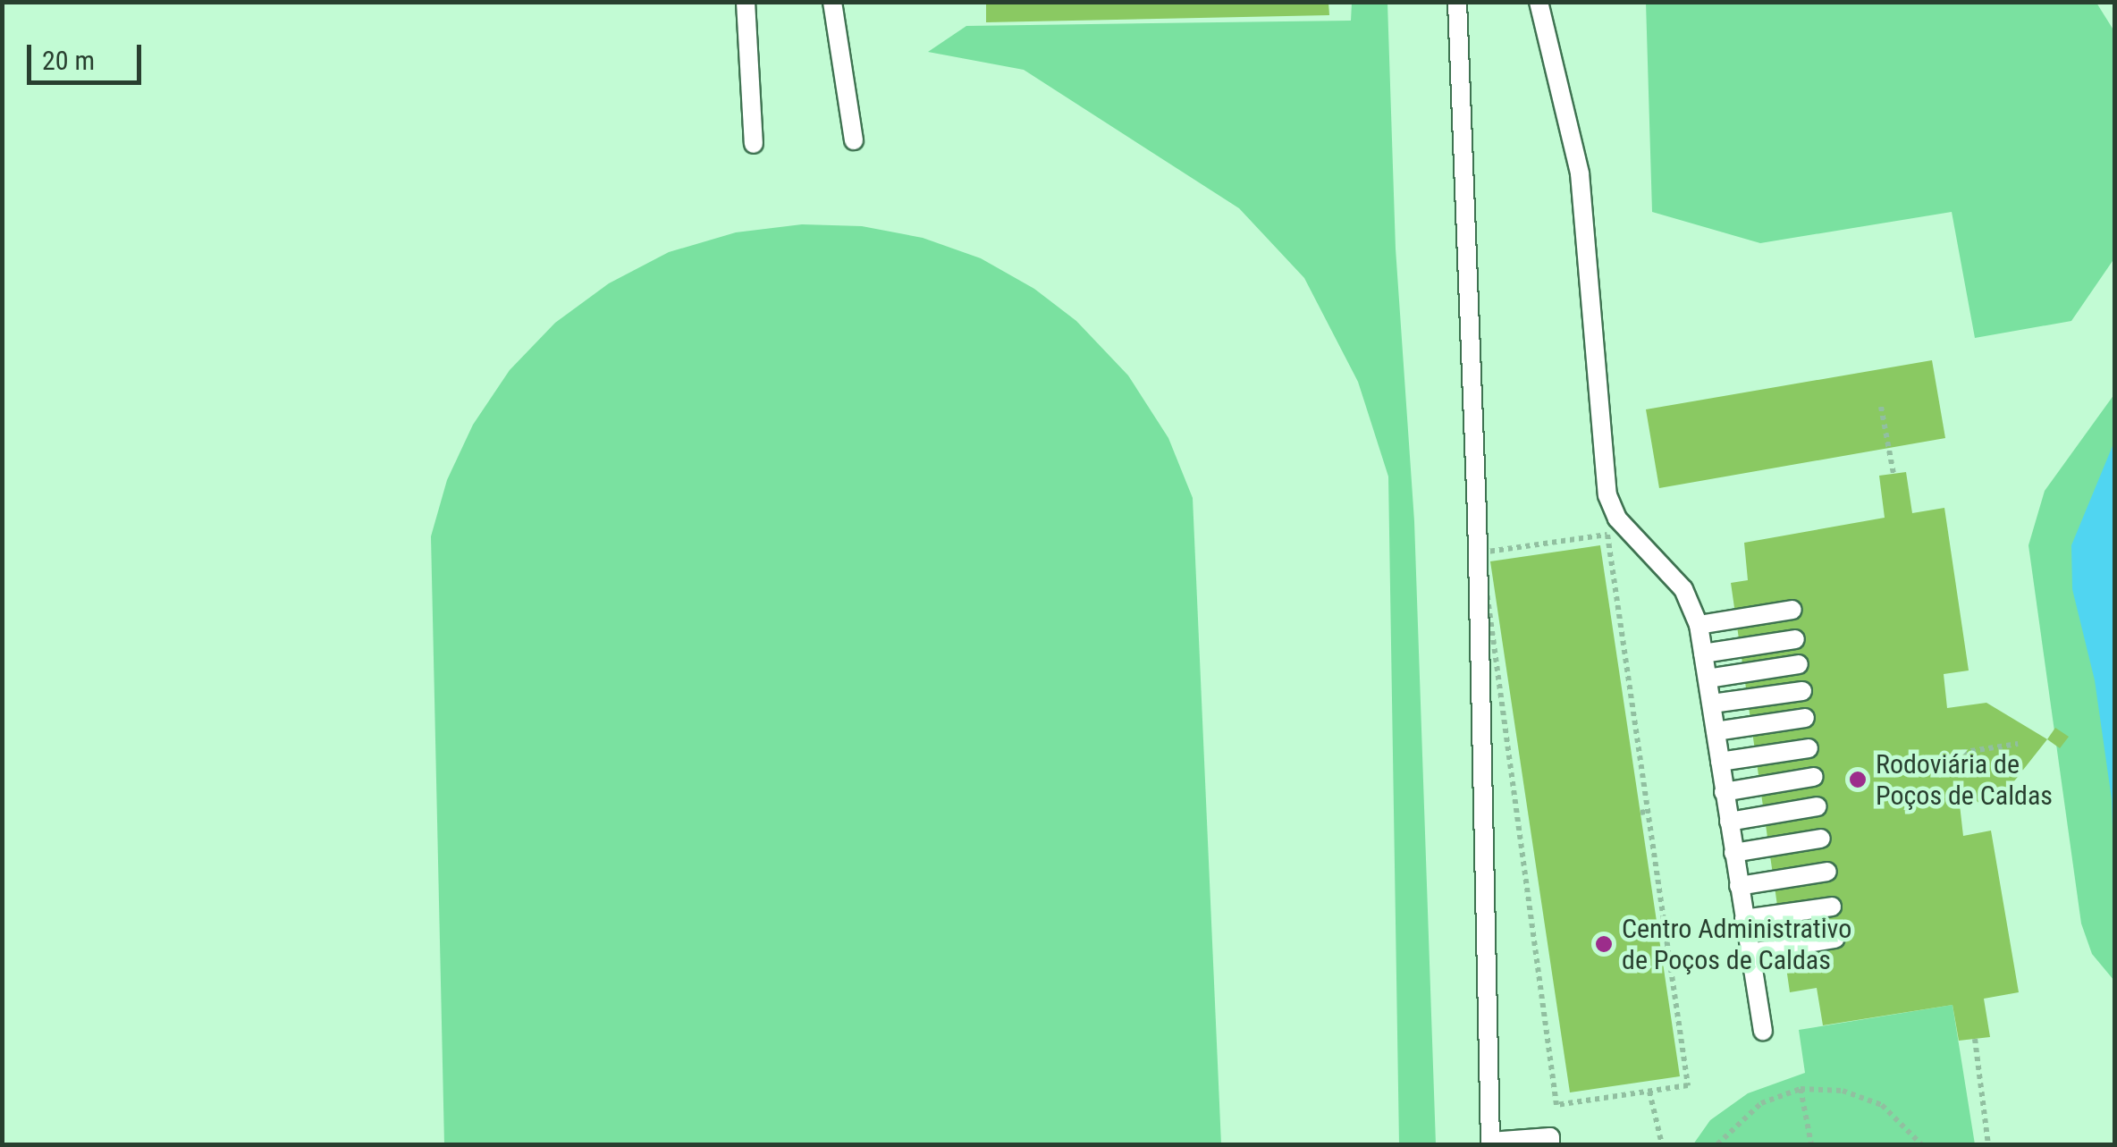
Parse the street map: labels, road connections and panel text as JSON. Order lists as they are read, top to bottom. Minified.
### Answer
{"places":["Rodoviária de Poços de Caldas","Centro Administrativo de Poços de Caldas"],"scale_bar":"20 m"}
